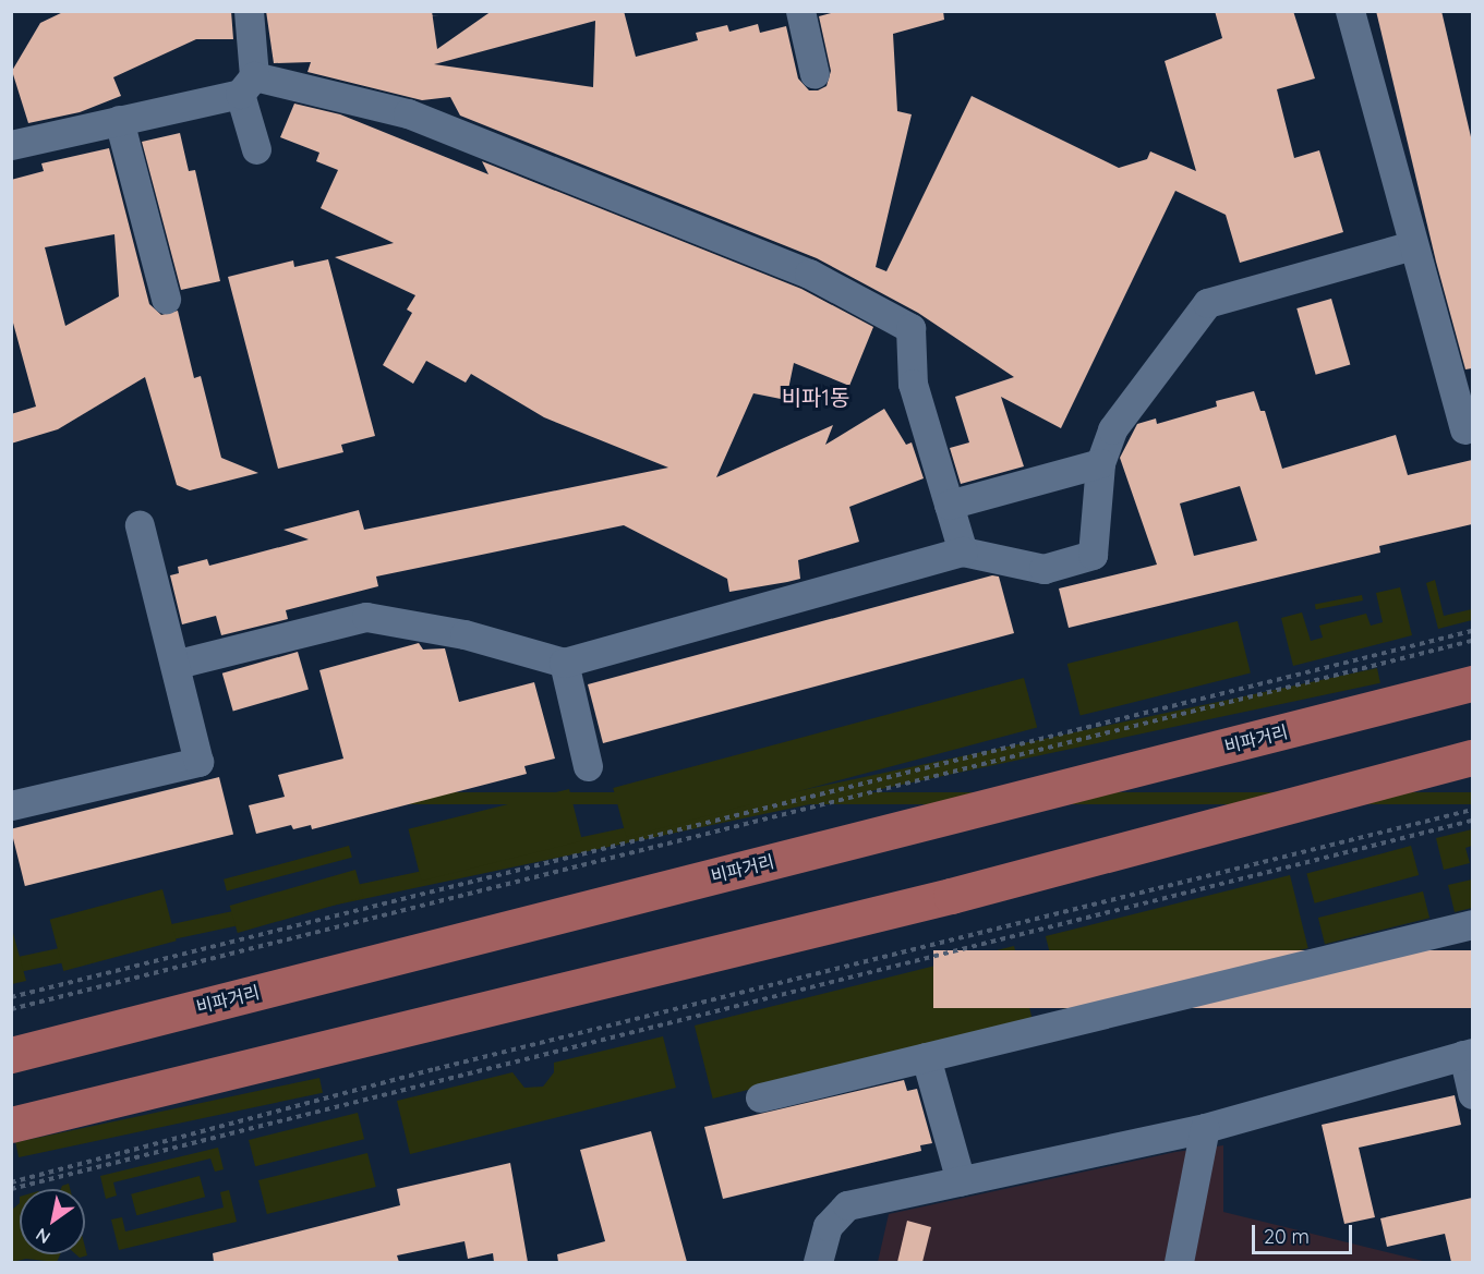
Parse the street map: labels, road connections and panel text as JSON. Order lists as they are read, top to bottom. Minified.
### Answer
{"streets":{"main road":["비파거리"]},"districts":["비파1동"],"scale_bar":"20 m","north":"bottom left"}
